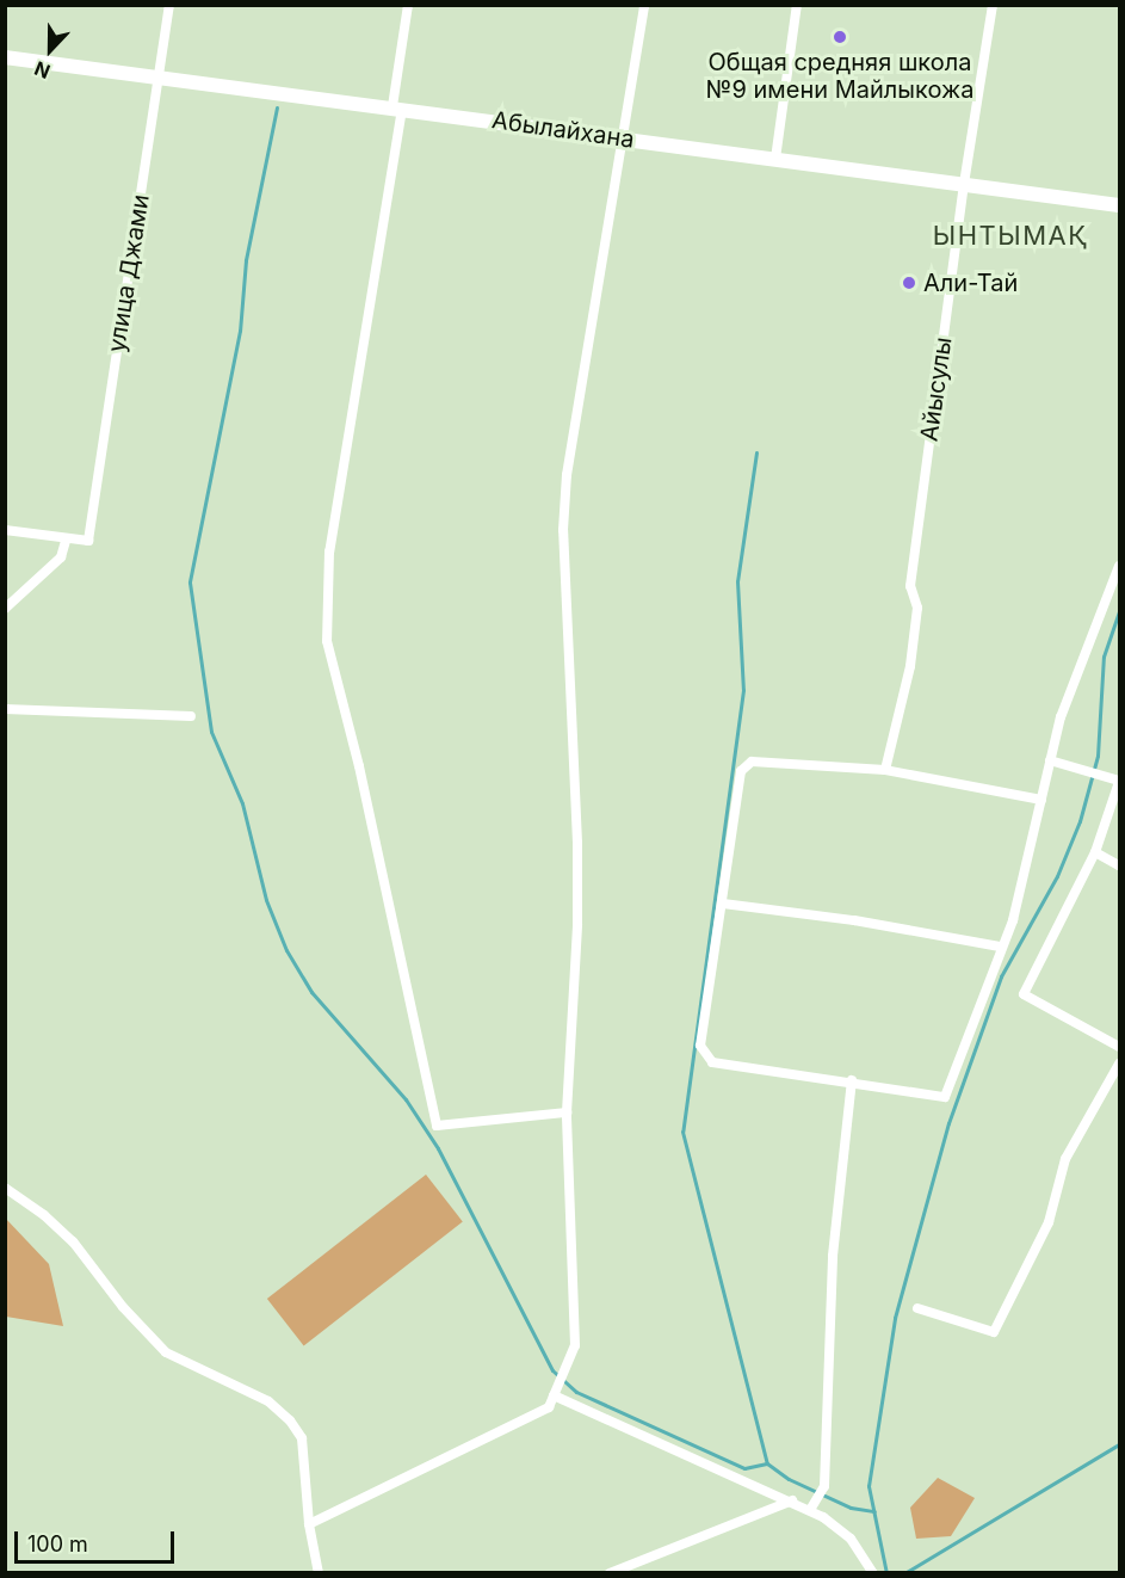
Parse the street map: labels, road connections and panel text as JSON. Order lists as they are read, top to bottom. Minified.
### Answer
{"streets":{"main road":["Абылайхана"],"street":["улица Джами","Айысулы"]},"crossings":[["Абылайхана","улица Джами"],["Абылайхана","Айысулы"]],"districts":["ЫНТЫМАҚ"],"places":["Общая средняя школа №9 имени Майлыкожа","Али-Тай"],"scale_bar":"100 m","north":"bottom"}
